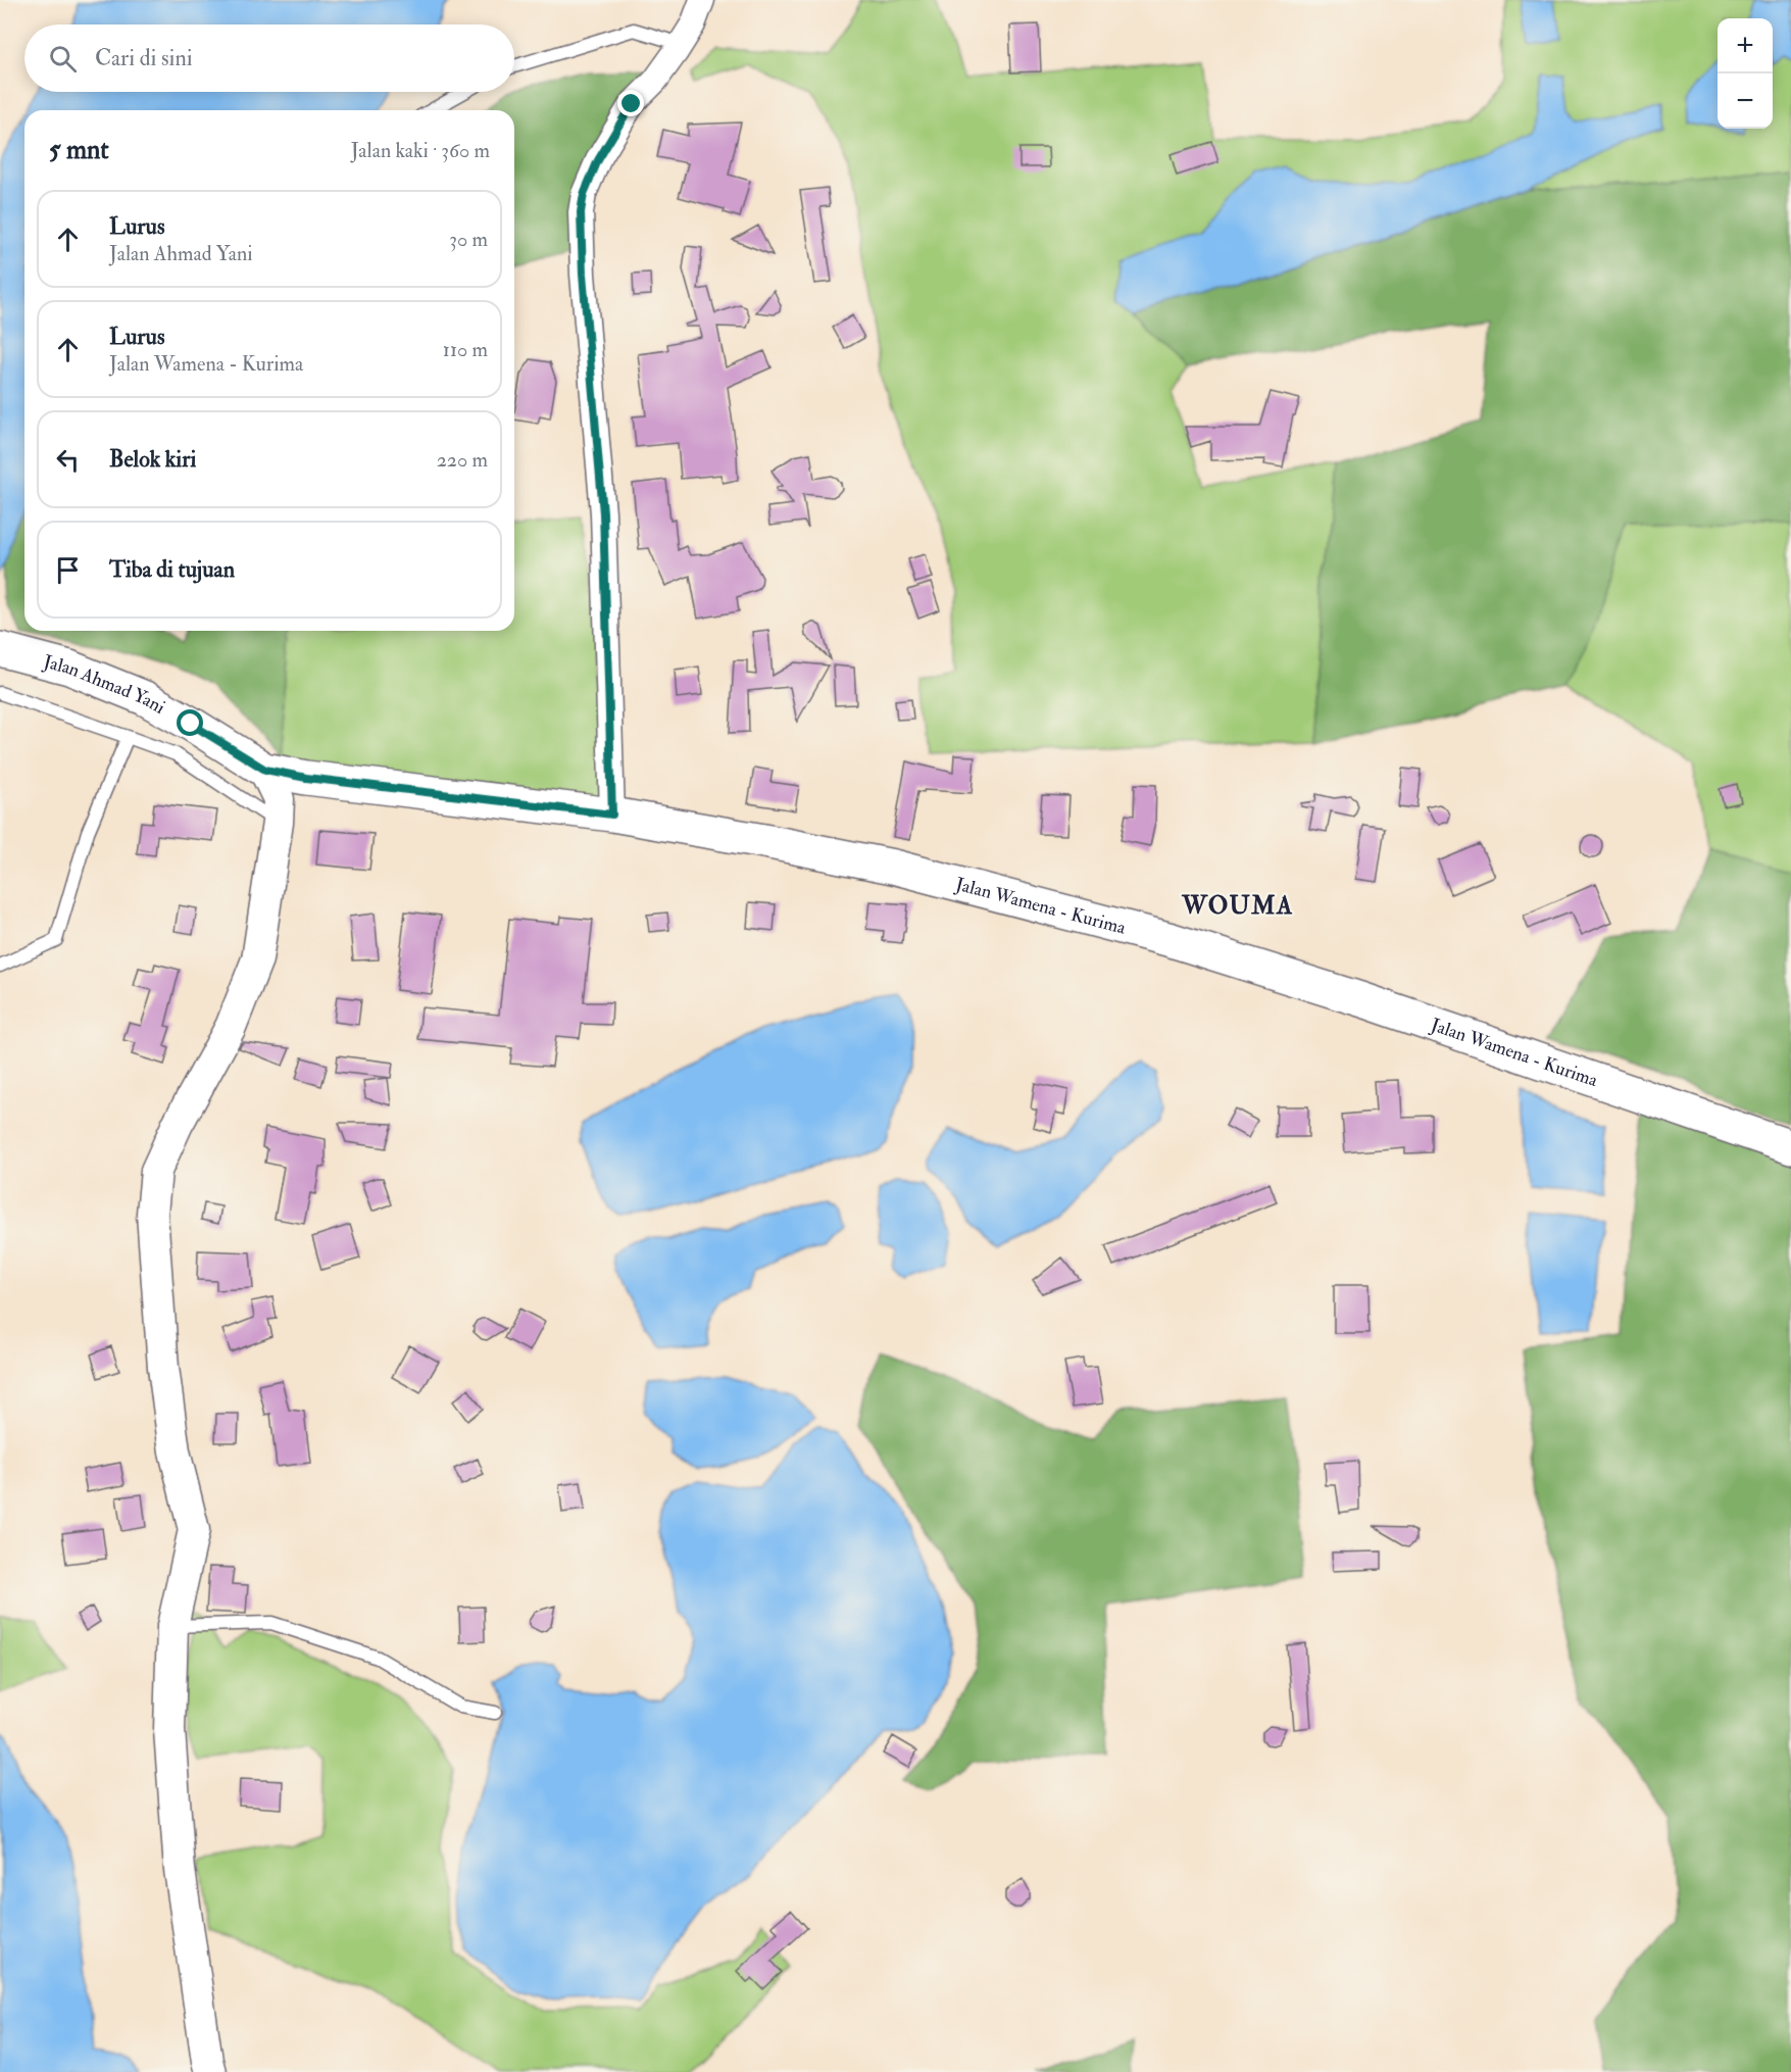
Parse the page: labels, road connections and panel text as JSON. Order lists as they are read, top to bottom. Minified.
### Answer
{"streets":{"main road":["Jalan Ahmad Yani","Jalan Wamena - Kurima"]},"crossings":[["Jalan Ahmad Yani","Jalan Wamena - Kurima"]],"districts":["WOUMA"],"page":{"map_buttons":["+","−"],"search":"Cari di sini","heading":["5 mnt","Jalan kaki · 360 m"],"list":[["Lurus","Jalan Ahmad Yani","30 m"],["Lurus","Jalan Wamena - Kurima","110 m"],["Belok kiri","220 m"],"Tiba di tujuan"]}}
